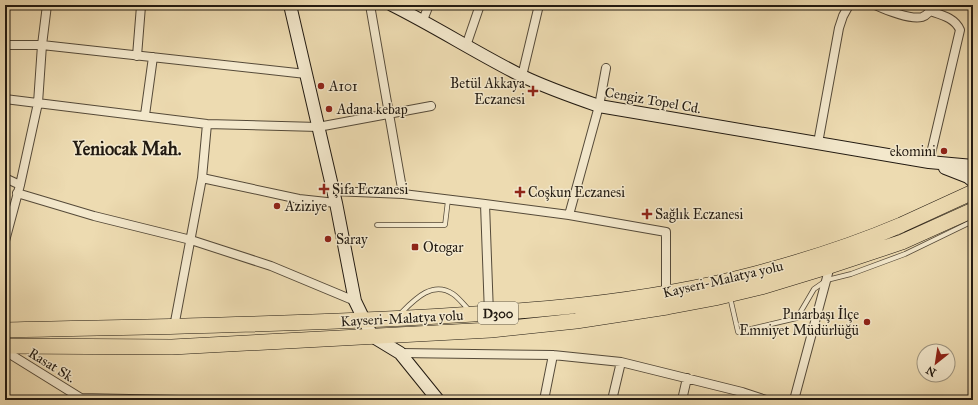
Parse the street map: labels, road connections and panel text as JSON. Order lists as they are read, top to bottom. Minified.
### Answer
{"streets":{"highway":["Kayseri-Malatya yolu","D300"],"main road":["Cengiz Topel Cd."],"street":["Rasat Sk."]},"districts":["Yeniocak Mah."],"places":{"other":["A101","Adana kebap","ekomini","Aziziye","Saray","Pınarbaşı İlçe Emniyet Müdürlüğü"],"health":["Betül Akkaya Eczanesi","Şifa Eczanesi","Coşkun Eczanesi","Sağlık Eczanesi"],"transit":["Otogar"]},"north":"bottom left"}
